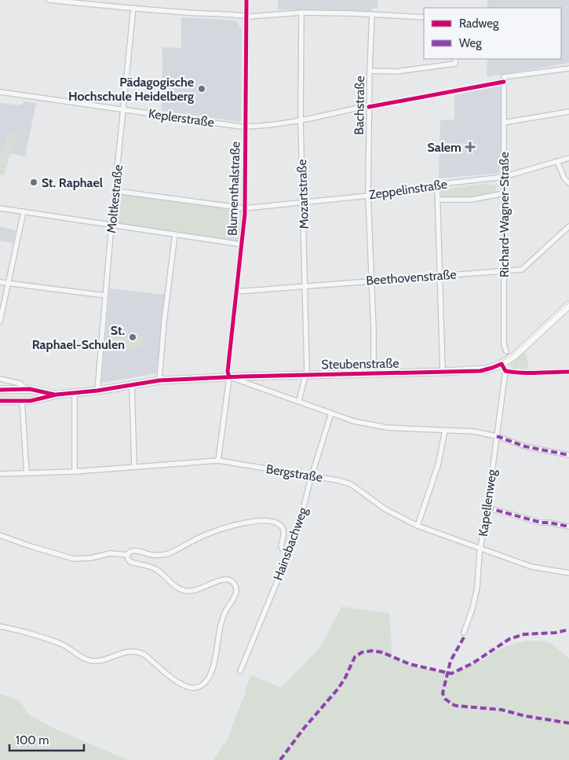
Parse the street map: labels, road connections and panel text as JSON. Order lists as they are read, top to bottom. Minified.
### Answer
{"streets":{"main road":["Steubenstraße"],"street":["Bachstraße","Keplerstraße","Blumenthalstraße","Zeppelinstraße","Mozartstraße","Moltkestraße","Richard-Wagner-Straße","Beethovenstraße","Bergstraße","Kapellenweg","Hainsbachweg"]},"crossings":[["Bachstraße","Keplerstraße"],["Bachstraße","Zeppelinstraße"],["Bachstraße","Beethovenstraße"],["Bachstraße","Steubenstraße"],["Keplerstraße","Blumenthalstraße"],["Keplerstraße","Mozartstraße"],["Keplerstraße","Moltkestraße"],["Blumenthalstraße","Zeppelinstraße"],["Blumenthalstraße","Beethovenstraße"],["Blumenthalstraße","Steubenstraße"],["Blumenthalstraße","Bergstraße"],["Zeppelinstraße","Mozartstraße"],["Zeppelinstraße","Moltkestraße"],["Zeppelinstraße","Richard-Wagner-Straße"],["Mozartstraße","Beethovenstraße"],["Mozartstraße","Steubenstraße"],["Moltkestraße","Steubenstraße"],["Richard-Wagner-Straße","Beethovenstraße"],["Bergstraße","Kapellenweg"],["Bergstraße","Hainsbachweg"]],"places":{"other":["Pädagogische Hochschule Heidelberg","St. Raphael","St. Raphael-Schulen"],"health":["Salem"]},"legend":["Radweg","Weg"],"scale_bar":"100 m"}
